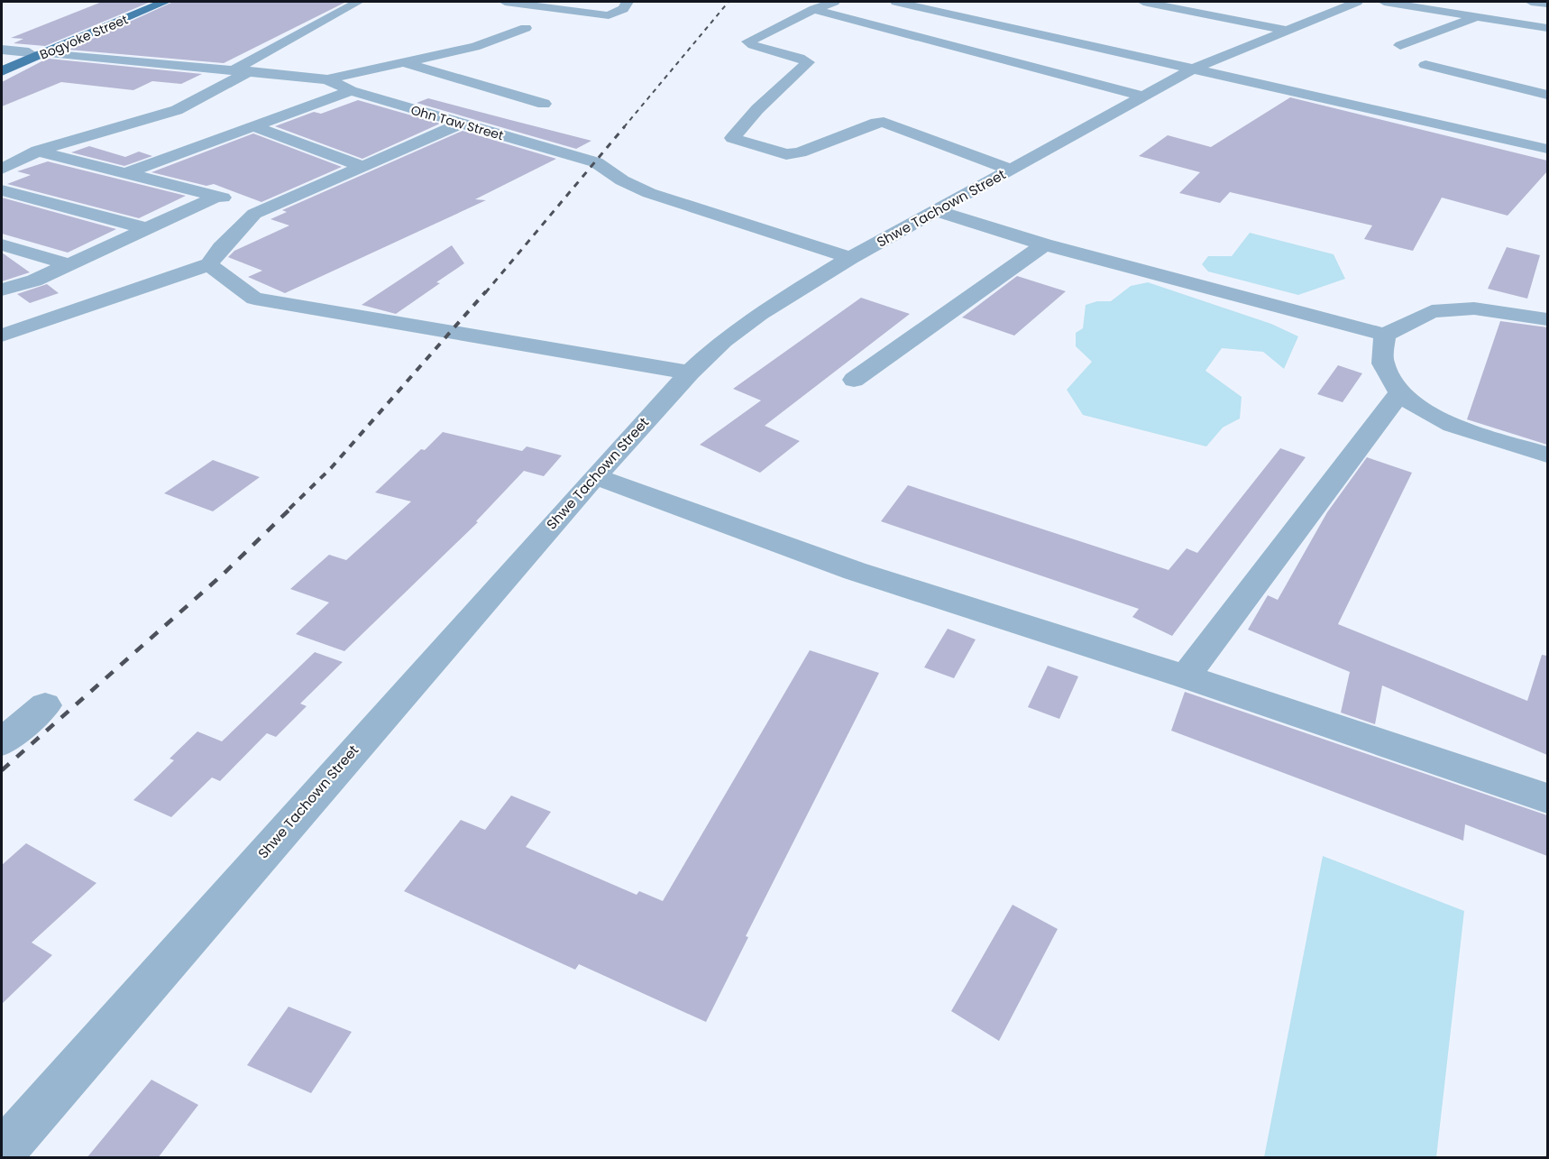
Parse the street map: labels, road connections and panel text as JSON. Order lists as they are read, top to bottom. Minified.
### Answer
{"streets":{"main road":["Bogyoke Street"],"street":["Ohn Taw Street","Shwe Tachown Street"]},"crossings":[["Bogyoke Street","Ohn Taw Street"],["Ohn Taw Street","Shwe Tachown Street"]]}
